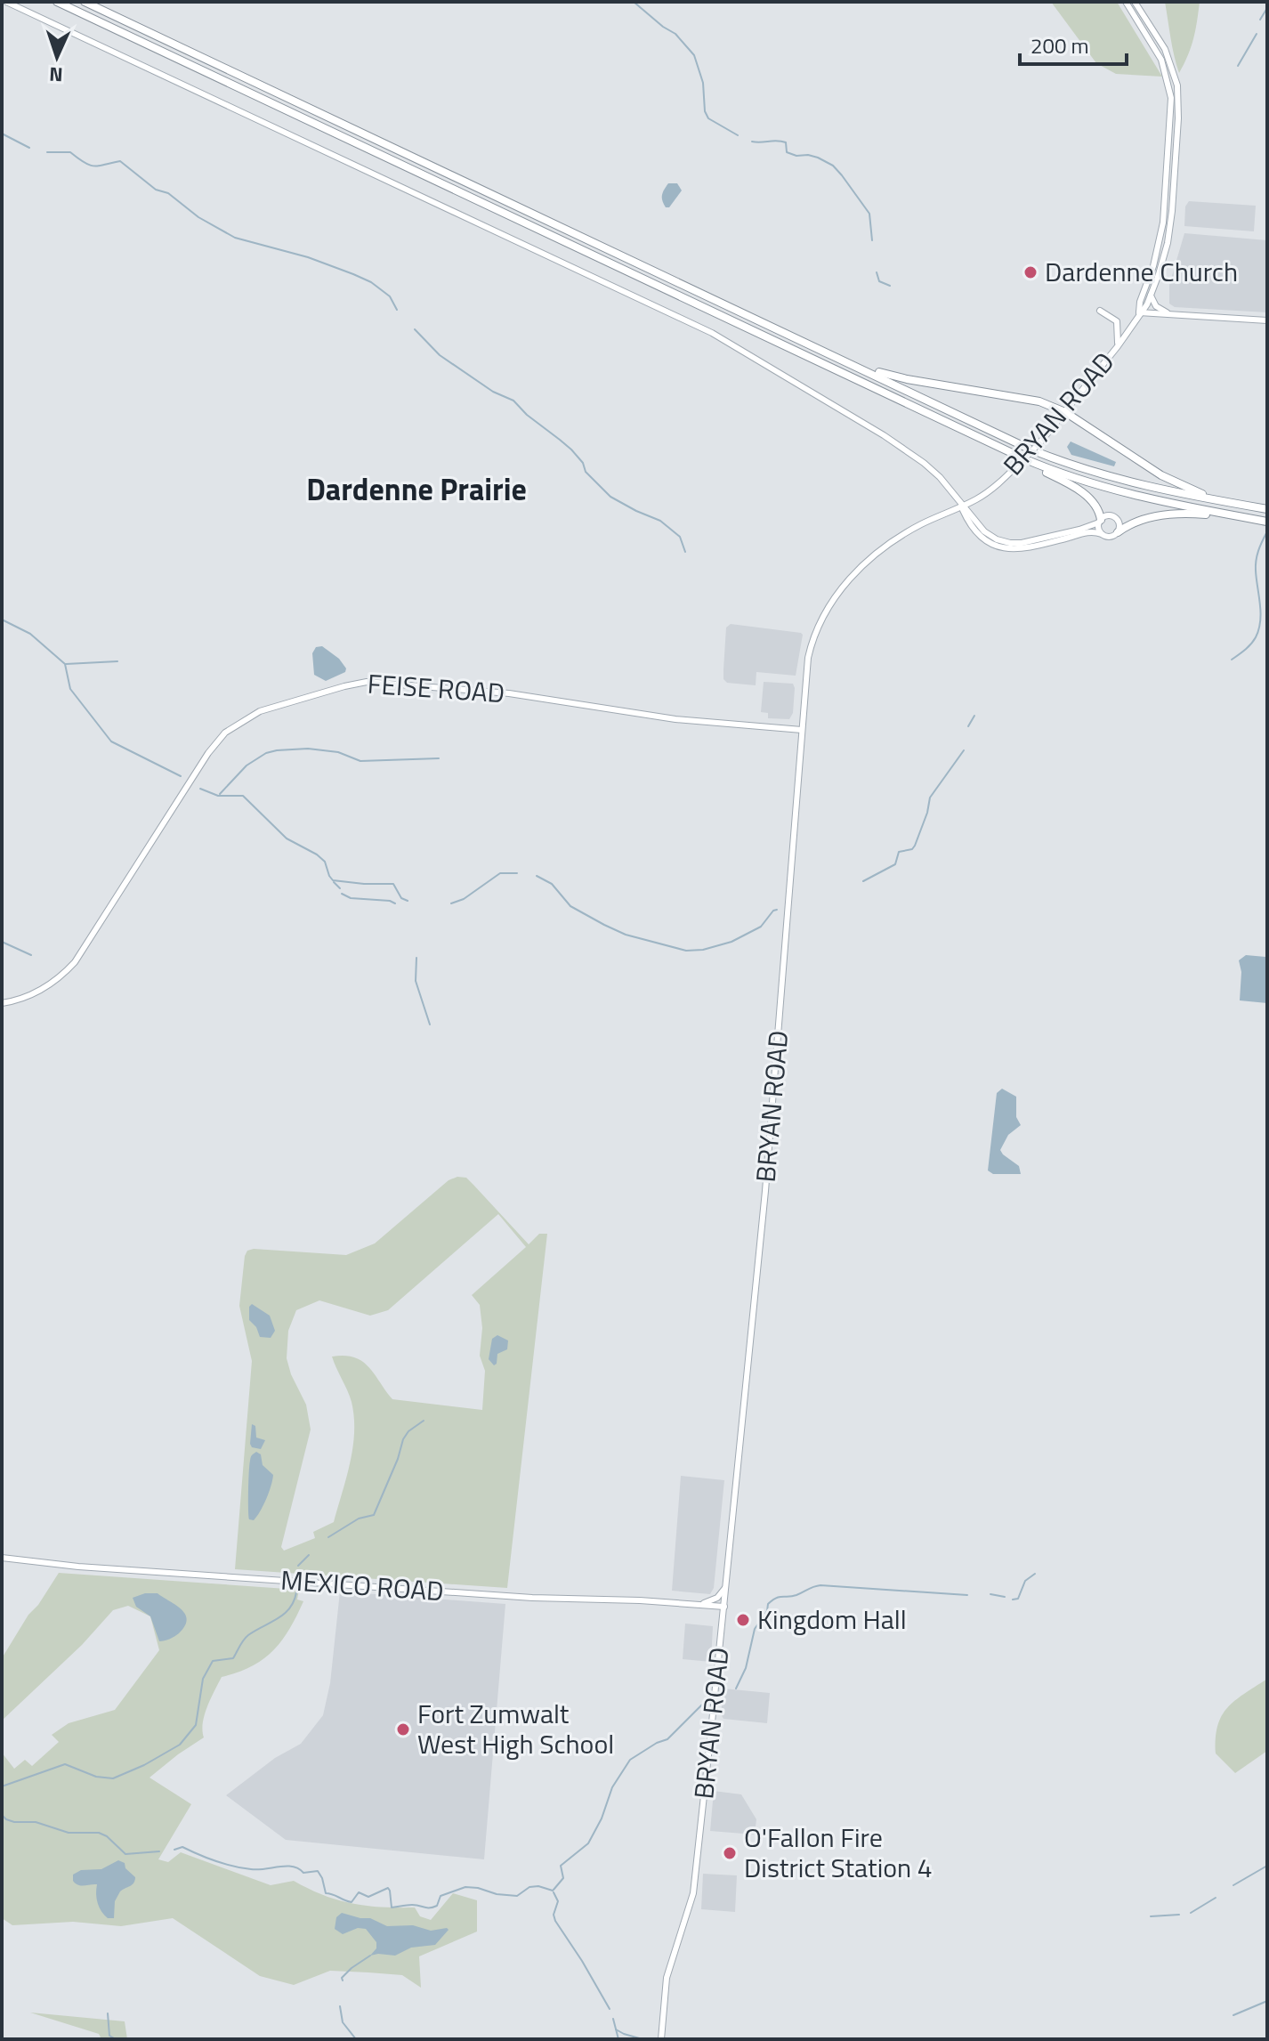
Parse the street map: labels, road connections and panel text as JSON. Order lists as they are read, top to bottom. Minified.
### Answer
{"streets":{"main road":["BRYAN ROAD","FEISE ROAD","MEXICO ROAD"]},"crossings":[["BRYAN ROAD","FEISE ROAD"],["BRYAN ROAD","MEXICO ROAD"]],"districts":["Dardenne Prairie"],"places":["Dardenne Church","Kingdom Hall","Fort Zumwalt West High School","O'Fallon Fire District Station 4"],"scale_bar":"200 m","north":"bottom"}
